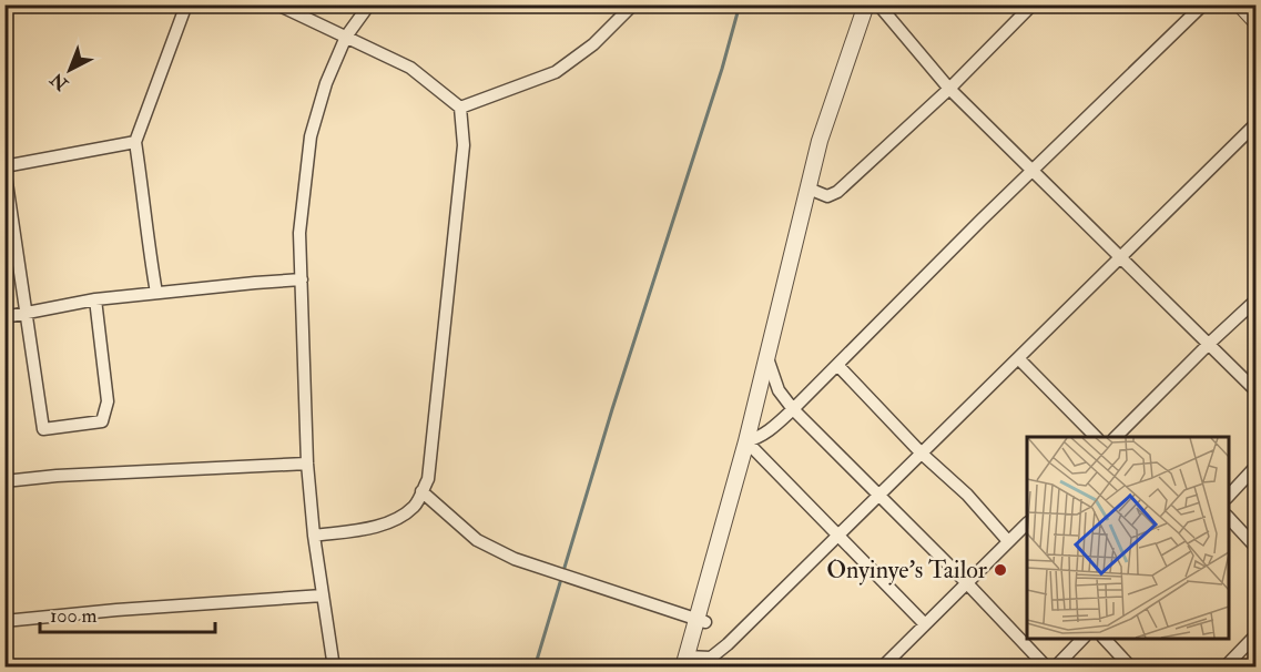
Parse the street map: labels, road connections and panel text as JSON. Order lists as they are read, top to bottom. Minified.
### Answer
{"places":["Onyinye's Tailor"],"scale_bar":"100 m","north":"bottom left"}
